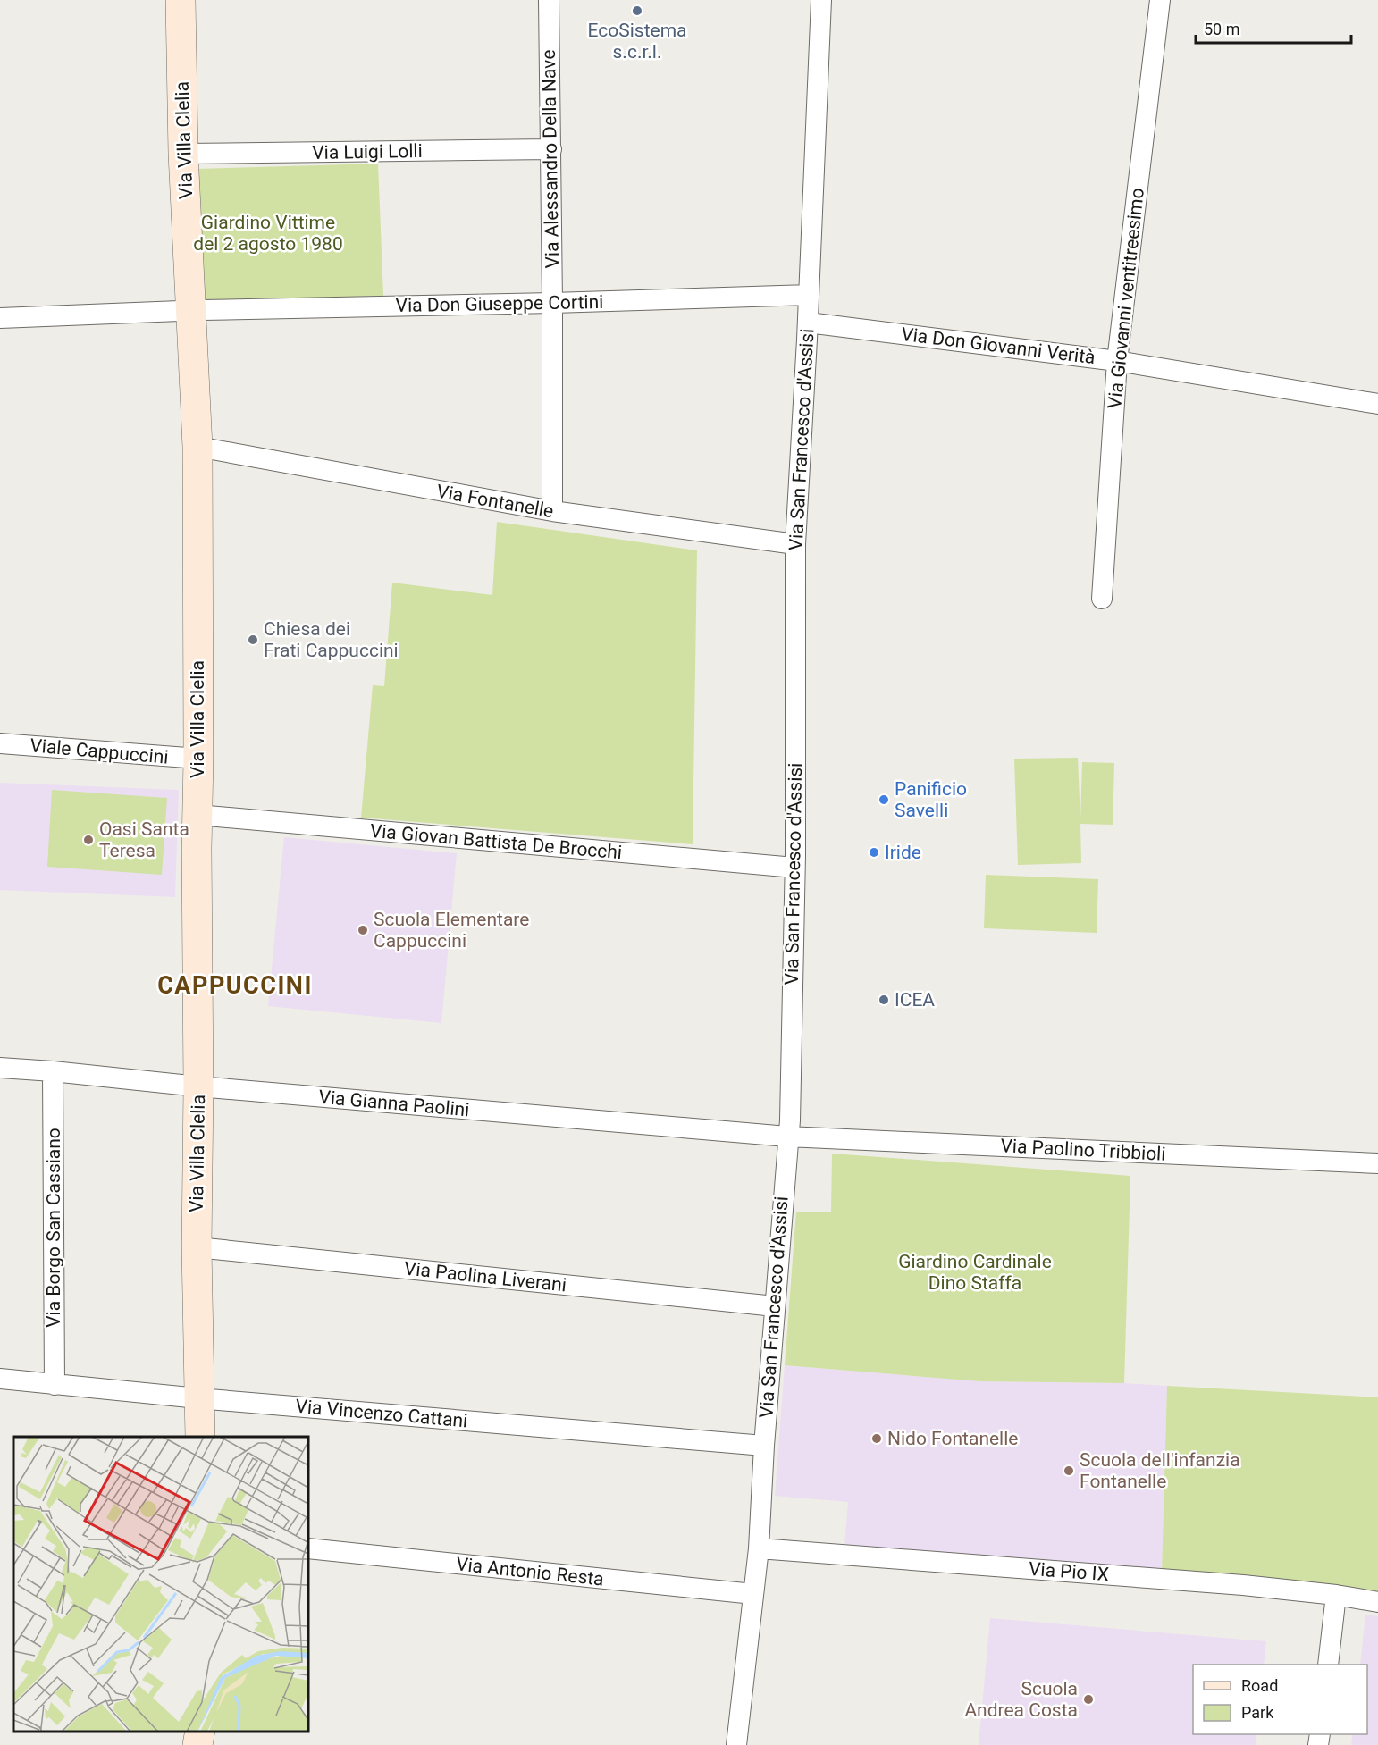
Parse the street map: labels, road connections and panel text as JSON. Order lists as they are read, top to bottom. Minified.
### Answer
{"streets":{"street":["Via Villa Clelia","Via Luigi Lolli","Via Alessandro Della Nave","Via Giovanni ventitreesimo","Via Don Giuseppe Cortini","Via Don Giovanni Verità","Via San Francesco d'Assisi","Via Fontanelle","Viale Cappuccini","Via Giovan Battista De Brocchi","Via Gianna Paolini","Via Paolino Tribbioli","Via Borgo San Cassiano","Via Paolina Liverani","Via Vincenzo Cattani","Via Antonio Resta","Via Pio IX"]},"crossings":[["Via Villa Clelia","Via Luigi Lolli"],["Via Villa Clelia","Via Don Giuseppe Cortini"],["Via Villa Clelia","Via Fontanelle"],["Via Villa Clelia","Viale Cappuccini"],["Via Villa Clelia","Via Giovan Battista De Brocchi"],["Via Villa Clelia","Via Gianna Paolini"],["Via Villa Clelia","Via Paolina Liverani"],["Via Villa Clelia","Via Vincenzo Cattani"],["Via Luigi Lolli","Via Alessandro Della Nave"],["Via Alessandro Della Nave","Via Don Giuseppe Cortini"],["Via Alessandro Della Nave","Via Fontanelle"],["Via Giovanni ventitreesimo","Via Don Giovanni Verità"],["Via Don Giuseppe Cortini","Via San Francesco d'Assisi"],["Via Don Giovanni Verità","Via San Francesco d'Assisi"],["Via San Francesco d'Assisi","Via Fontanelle"],["Via San Francesco d'Assisi","Via Giovan Battista De Brocchi"],["Via San Francesco d'Assisi","Via Gianna Paolini"],["Via San Francesco d'Assisi","Via Paolino Tribbioli"],["Via San Francesco d'Assisi","Via Paolina Liverani"],["Via San Francesco d'Assisi","Via Vincenzo Cattani"],["Via San Francesco d'Assisi","Via Antonio Resta"],["Via San Francesco d'Assisi","Via Pio IX"],["Via Gianna Paolini","Via Paolino Tribbioli"],["Via Gianna Paolini","Via Borgo San Cassiano"],["Via Borgo San Cassiano","Via Vincenzo Cattani"]],"districts":["CAPPUCCINI"],"parks":["Giardino Vittime del 2 agosto 1980","Giardino Cardinale Dino Staffa"],"places":["EcoSistema s.c.r.l.","Chiesa dei Frati Cappuccini","Panificio Savelli","Oasi Santa Teresa","Iride","Scuola Elementare Cappuccini","ICEA","Nido Fontanelle","Scuola dell'infanzia Fontanelle","Scuola Andrea Costa"],"legend":["Road","Park"],"scale_bar":"50 m"}
